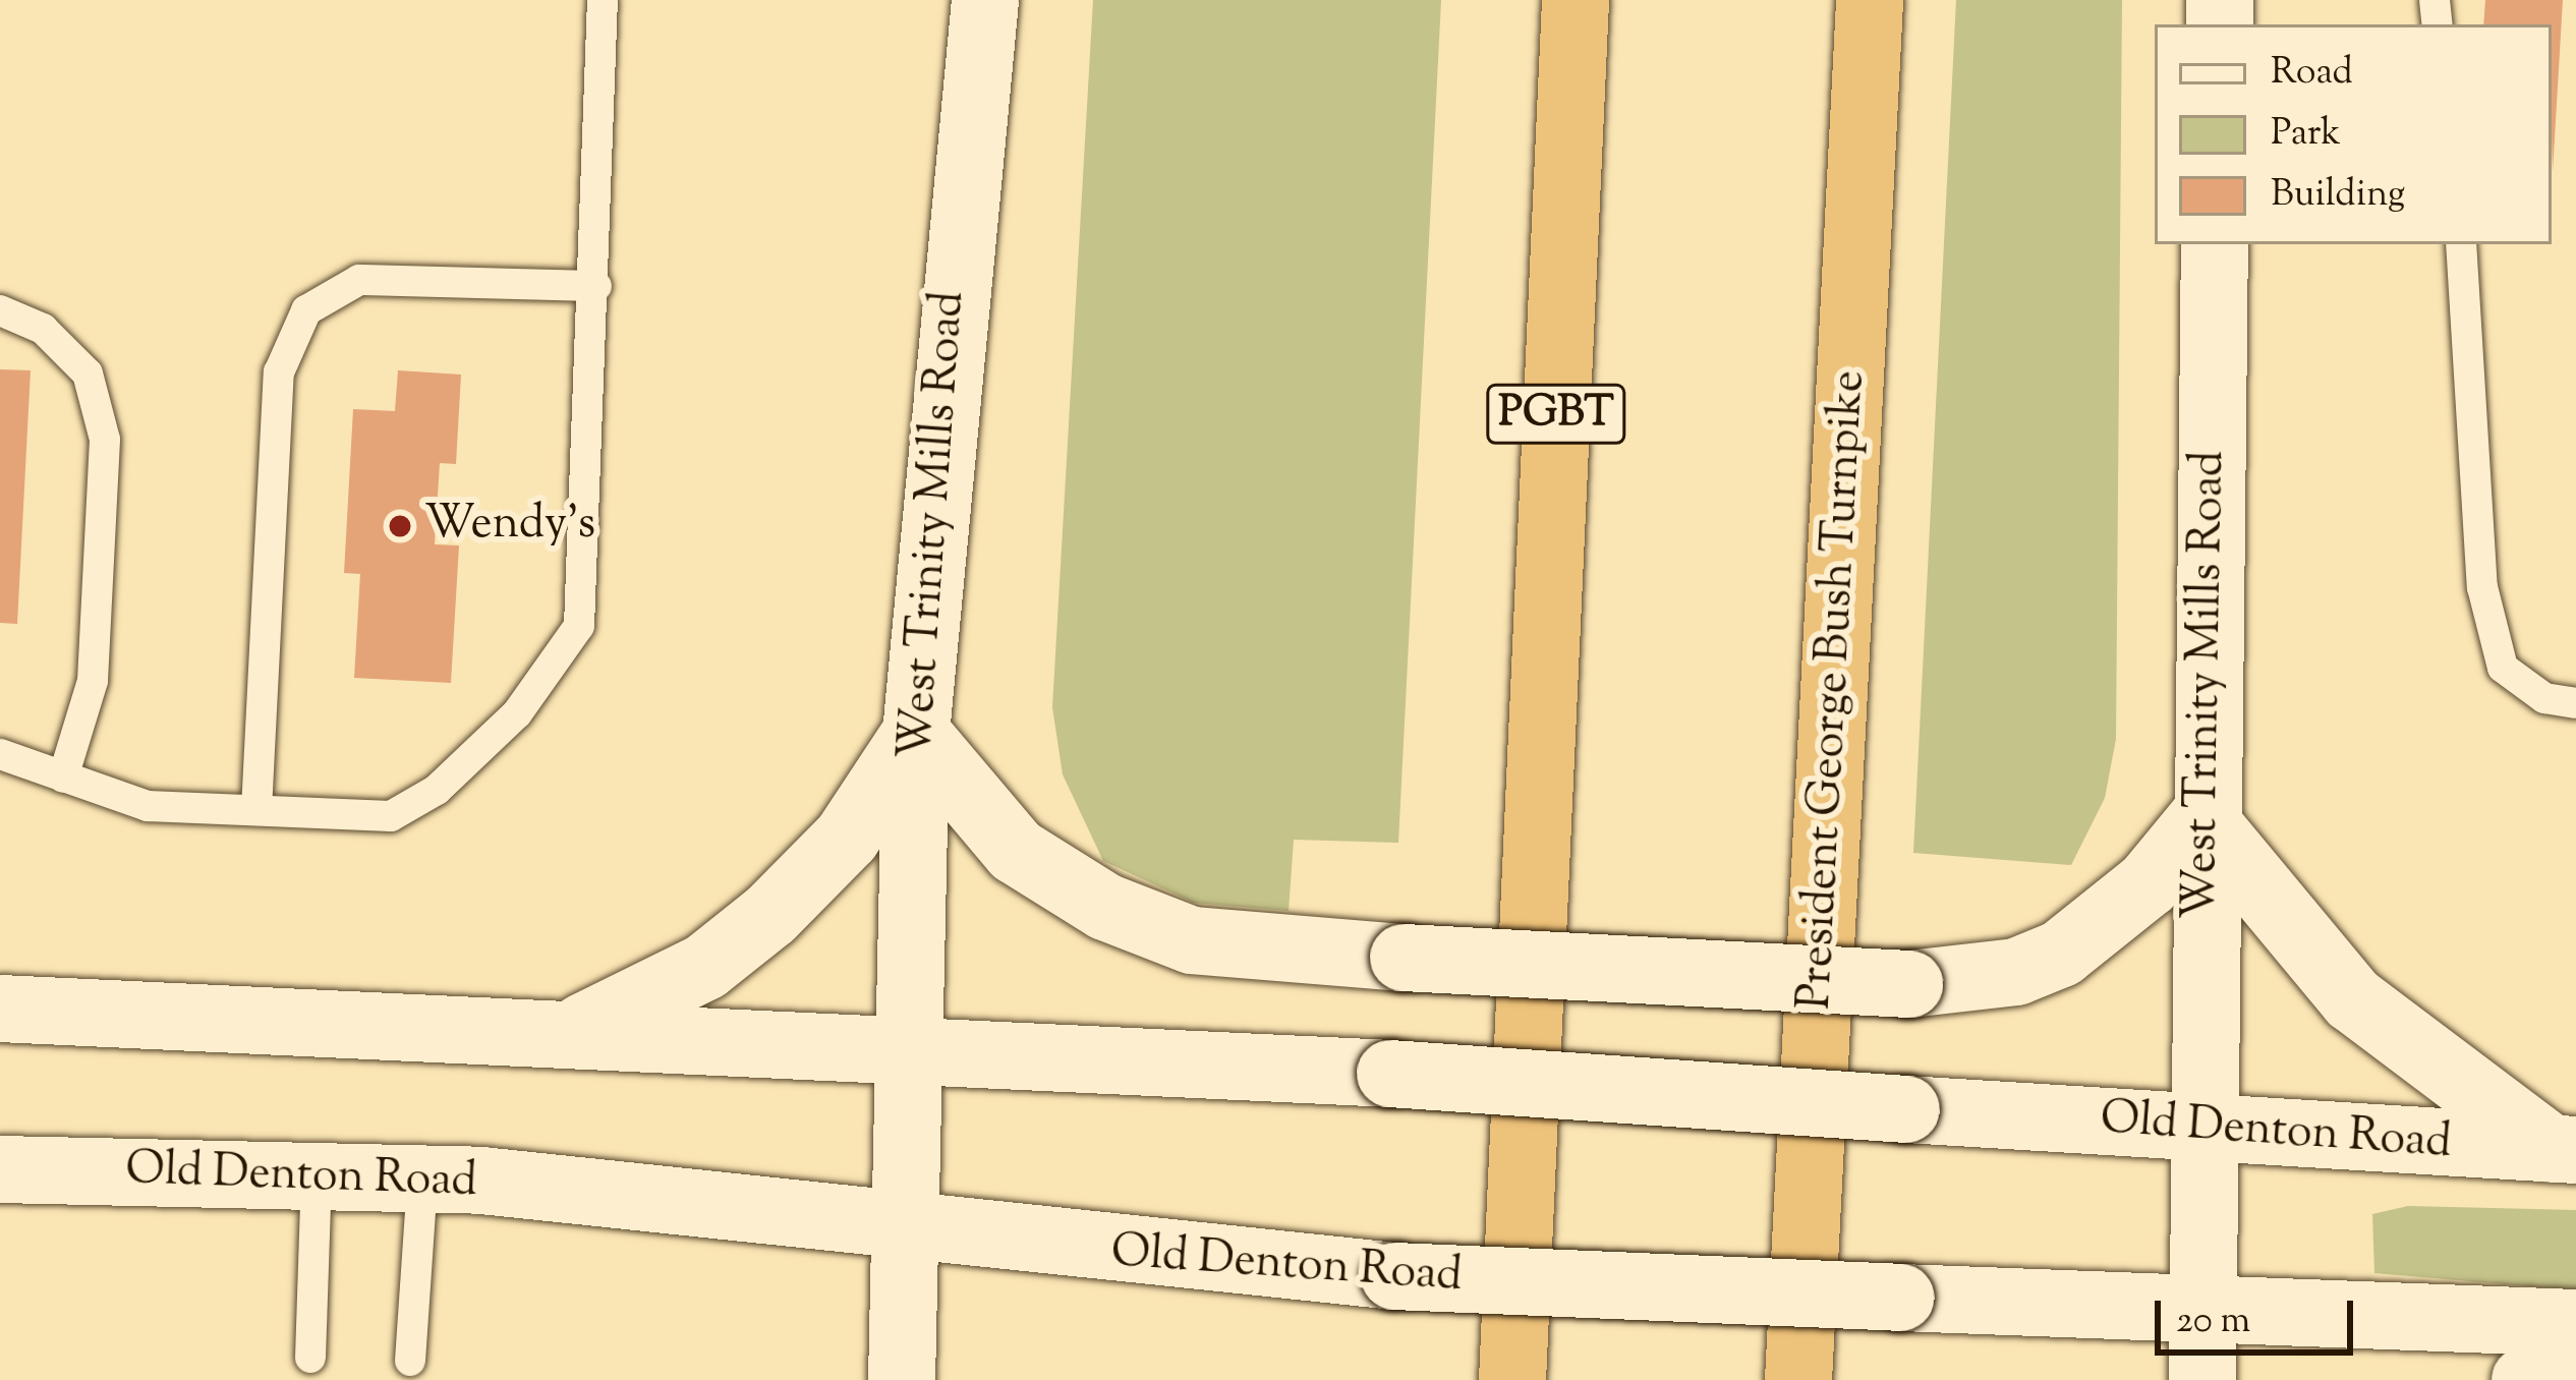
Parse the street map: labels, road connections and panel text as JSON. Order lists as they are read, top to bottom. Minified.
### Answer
{"streets":{"highway":["PGBT","President George Bush Turnpike"],"main road":["West Trinity Mills Road","Old Denton Road"]},"crossings":[["West Trinity Mills Road","Old Denton Road"]],"places":["Wendy's"],"legend":["Road","Park","Building"],"scale_bar":"20 m"}
